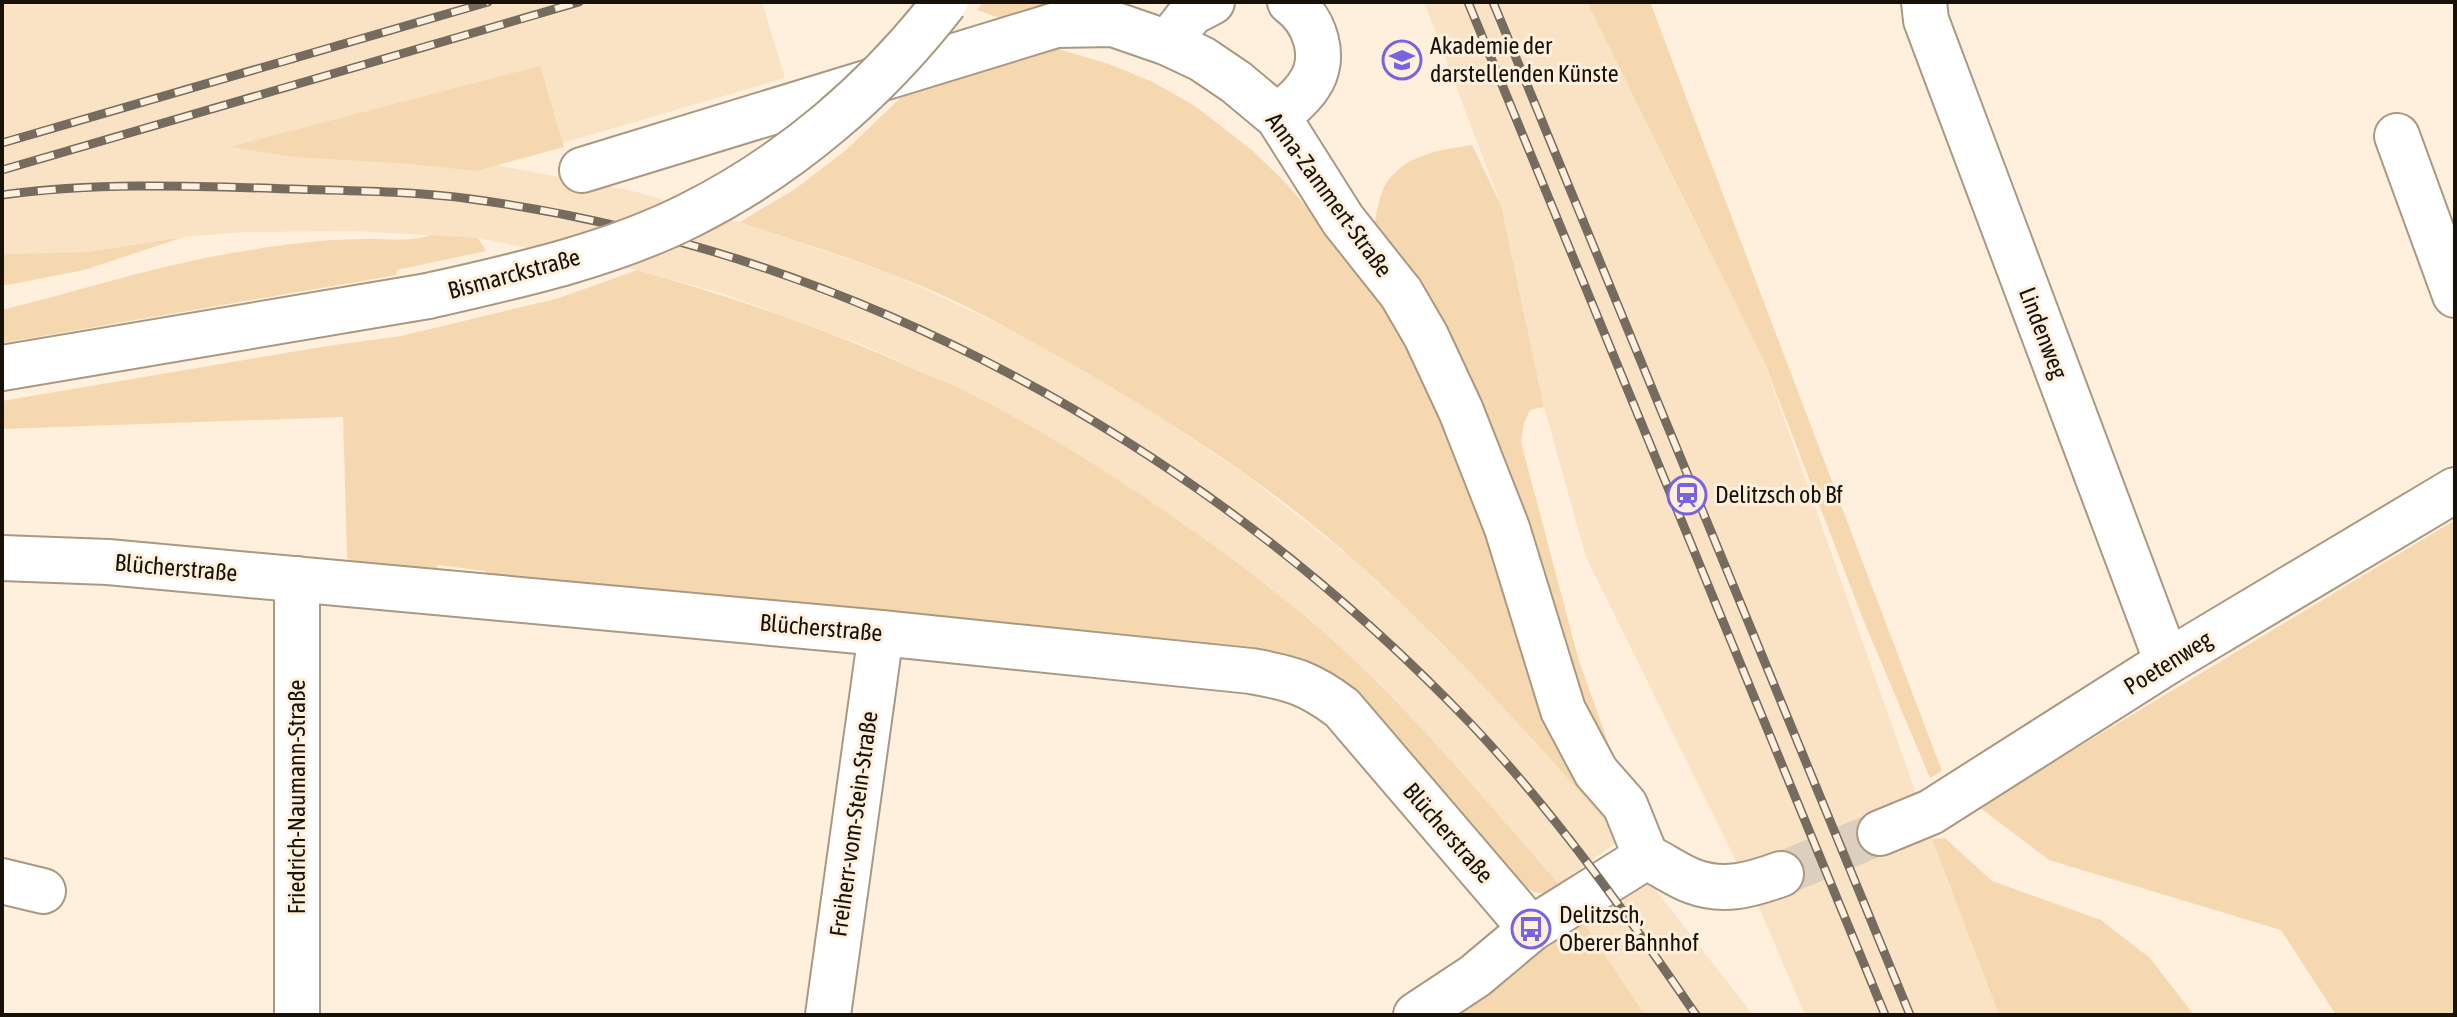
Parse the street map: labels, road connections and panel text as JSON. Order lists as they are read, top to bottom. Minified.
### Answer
{"streets":{"street":["Anna-Zammert-Straße","Bismarckstraße","Lindenweg","Blücherstraße","Poetenweg","Friedrich-Naumann-Straße","Freiherr-vom-Stein-Straße"]},"crossings":[["Lindenweg","Poetenweg"],["Blücherstraße","Friedrich-Naumann-Straße"],["Blücherstraße","Freiherr-vom-Stein-Straße"]],"places":{"school or university":["Akademie der darstellenden Künste"],"station":["Delitzsch ob Bf"],"bus stop":["Delitzsch, Oberer Bahnhof"]}}
